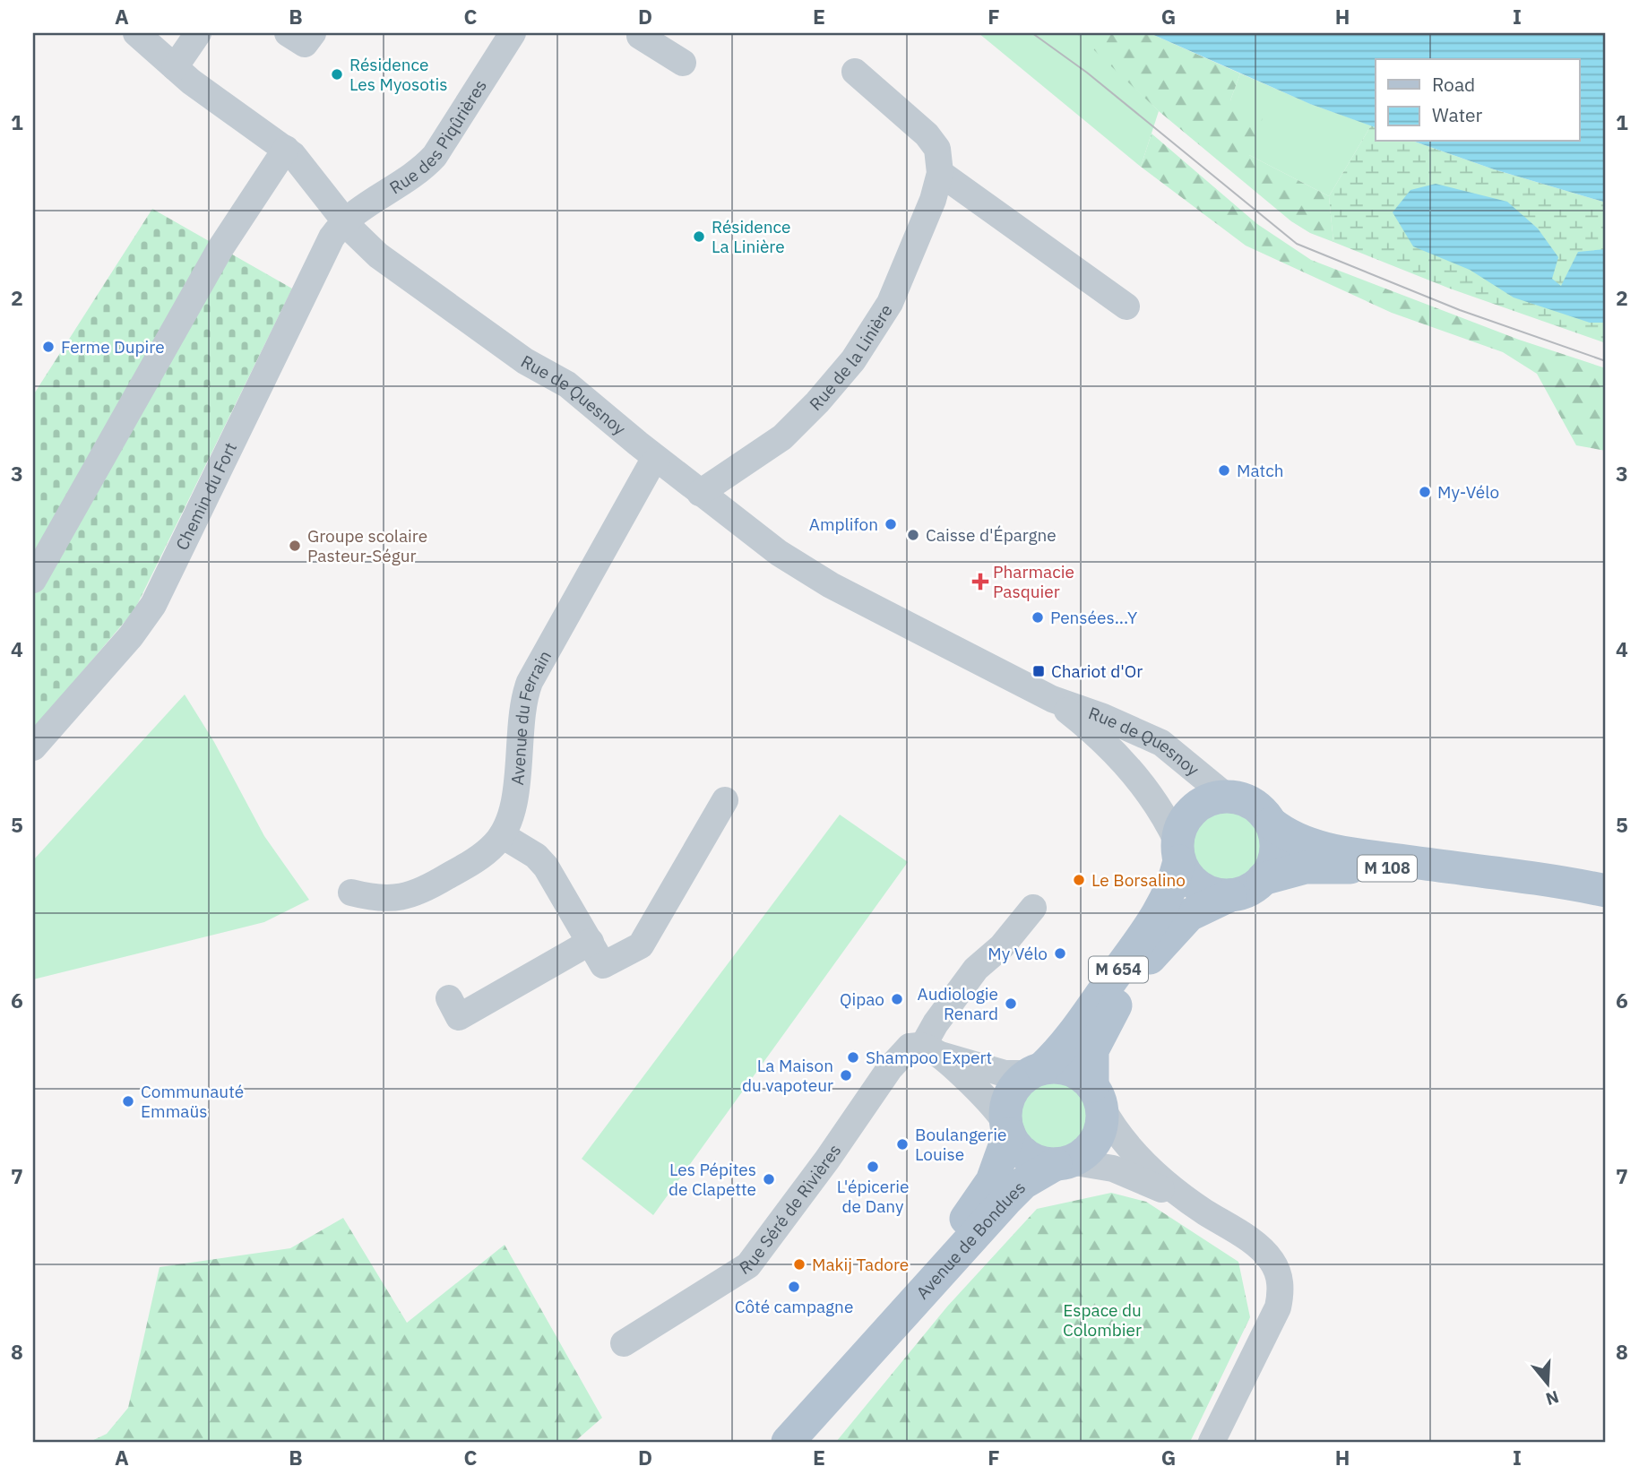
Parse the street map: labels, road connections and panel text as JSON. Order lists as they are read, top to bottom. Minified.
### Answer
{"streets":{"main road":["M 108","M 654","Avenue de Bondues"],"street":["Rue des Piqûrières","Rue de la Linière","Rue de Quesnoy","Chemin du Fort","Avenue du Ferrain","Rue Séré de Rivières"]},"crossings":[["Rue des Piqûrières","Rue de Quesnoy"],["Rue des Piqûrières","Chemin du Fort"],["Rue de la Linière","Rue de Quesnoy"],["Rue de Quesnoy","Chemin du Fort"],["Rue de Quesnoy","Avenue du Ferrain"],["Rue de Quesnoy","M 108"],["Rue de Quesnoy","M 654"],["M 108","M 654"],["M 654","Avenue de Bondues"]],"parks":["Espace du Colombier"],"places":{"other":["Résidence Les Myosotis","Résidence La Linière","Ferme Dupire","Match","My-Vélo","Amplifon","Caisse d'Épargne","Groupe scolaire Pasteur-Ségur","Pensées...Y","Le Borsalino","My Vélo","Qipao","Audiologie Renard","Shampoo Expert","La Maison du vapoteur","Communauté Emmaüs","Boulangerie Louise","L'épicerie de Dany","Les Pépites de Clapette","Makij Tadore","Côté campagne"],"health":["Pharmacie Pasquier"],"transit":["Chariot d'Or"]},"legend":["Road","Water"],"north":"bottom","grid":{"columns":["A","B","C","D","E","F","G","H","I"],"rows":["1","2","3","4","5","6","7","8"]}}
